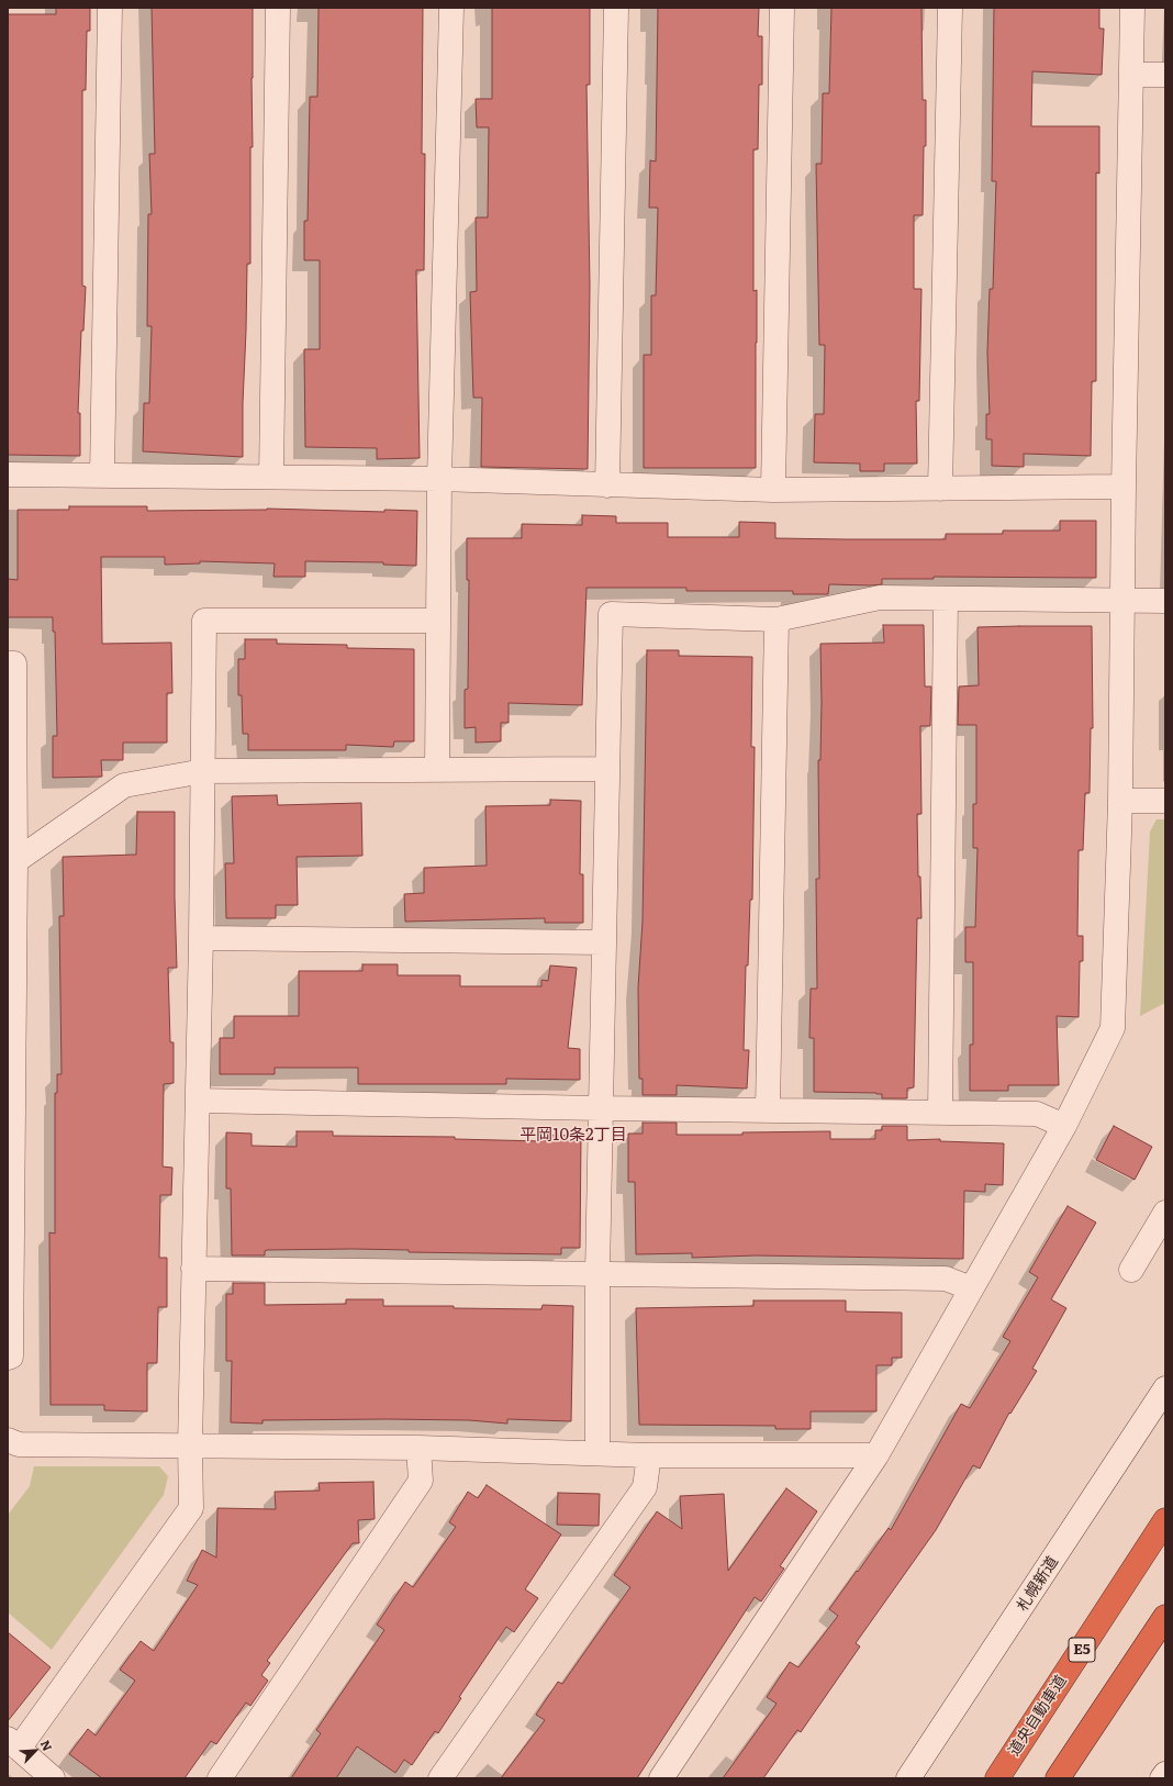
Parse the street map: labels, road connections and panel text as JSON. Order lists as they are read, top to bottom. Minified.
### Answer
{"streets":{"highway":["E5","道央自動車道"],"street":["札幌新道"]},"districts":["平岡10条2丁目"],"north":"top right"}
